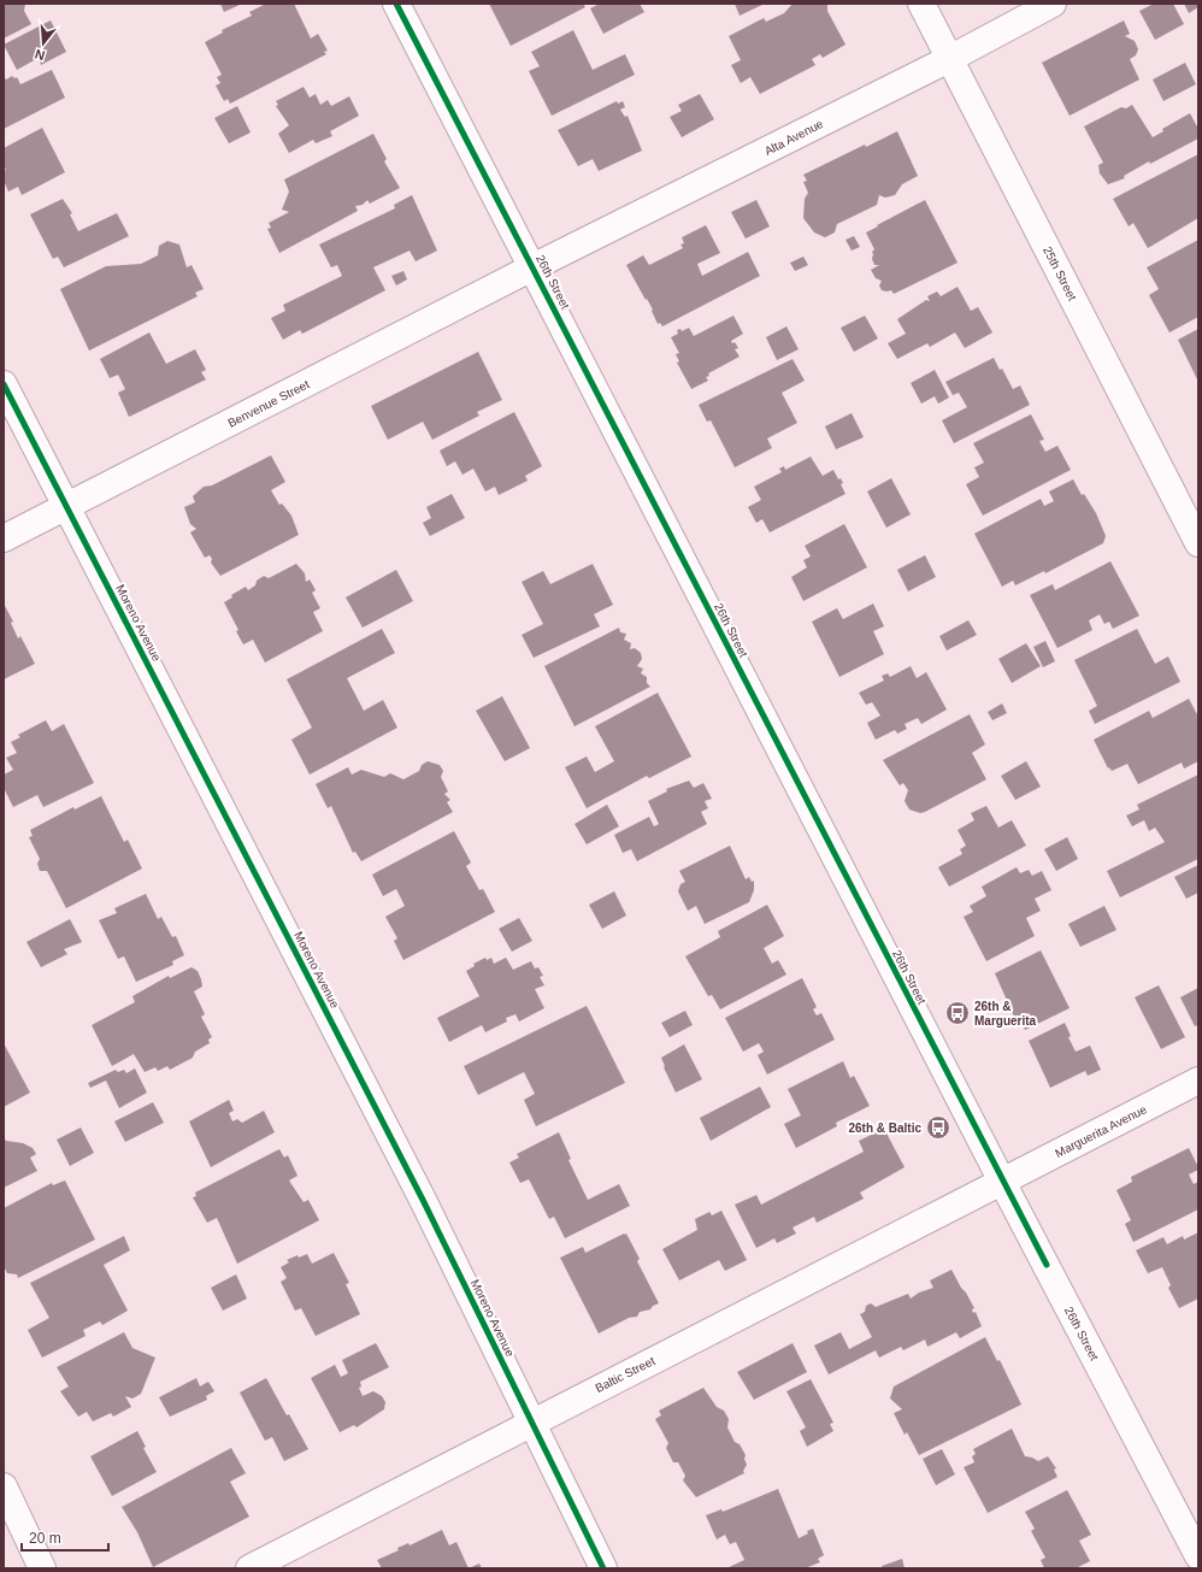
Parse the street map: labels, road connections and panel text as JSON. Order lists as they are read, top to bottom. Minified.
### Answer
{"streets":{"street":["Alta Avenue","25th Street","26th Street","Benvenue Street","Moreno Avenue","Marguerita Avenue","Baltic Street"]},"crossings":[["Alta Avenue","25th Street"],["Alta Avenue","26th Street"],["Alta Avenue","Benvenue Street"],["26th Street","Benvenue Street"],["26th Street","Marguerita Avenue"],["26th Street","Baltic Street"],["Benvenue Street","Moreno Avenue"],["Moreno Avenue","Baltic Street"],["Marguerita Avenue","Baltic Street"]],"places":{"bus stop":["26th & Marguerita","26th & Baltic"]},"scale_bar":"20 m","north":"bottom"}
